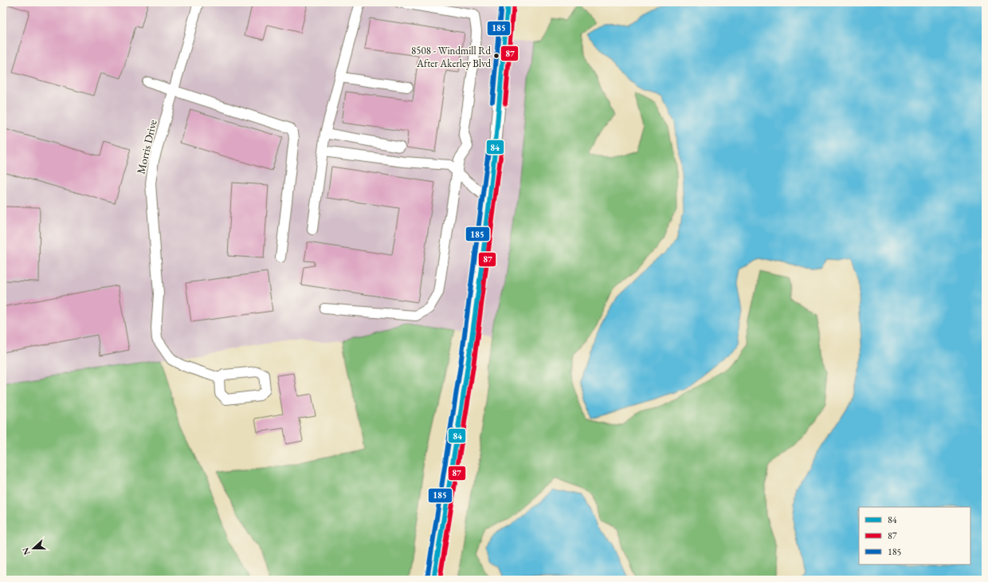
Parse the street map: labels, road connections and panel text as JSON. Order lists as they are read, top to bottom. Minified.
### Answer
{"streets":{"street":["Morris Drive"]},"places":["8508 - Windmill Rd After Akerley Blvd"],"lines":["transit line 84","transit line 185","transit line 87"],"legend":["84","87","185"],"north":"left"}
